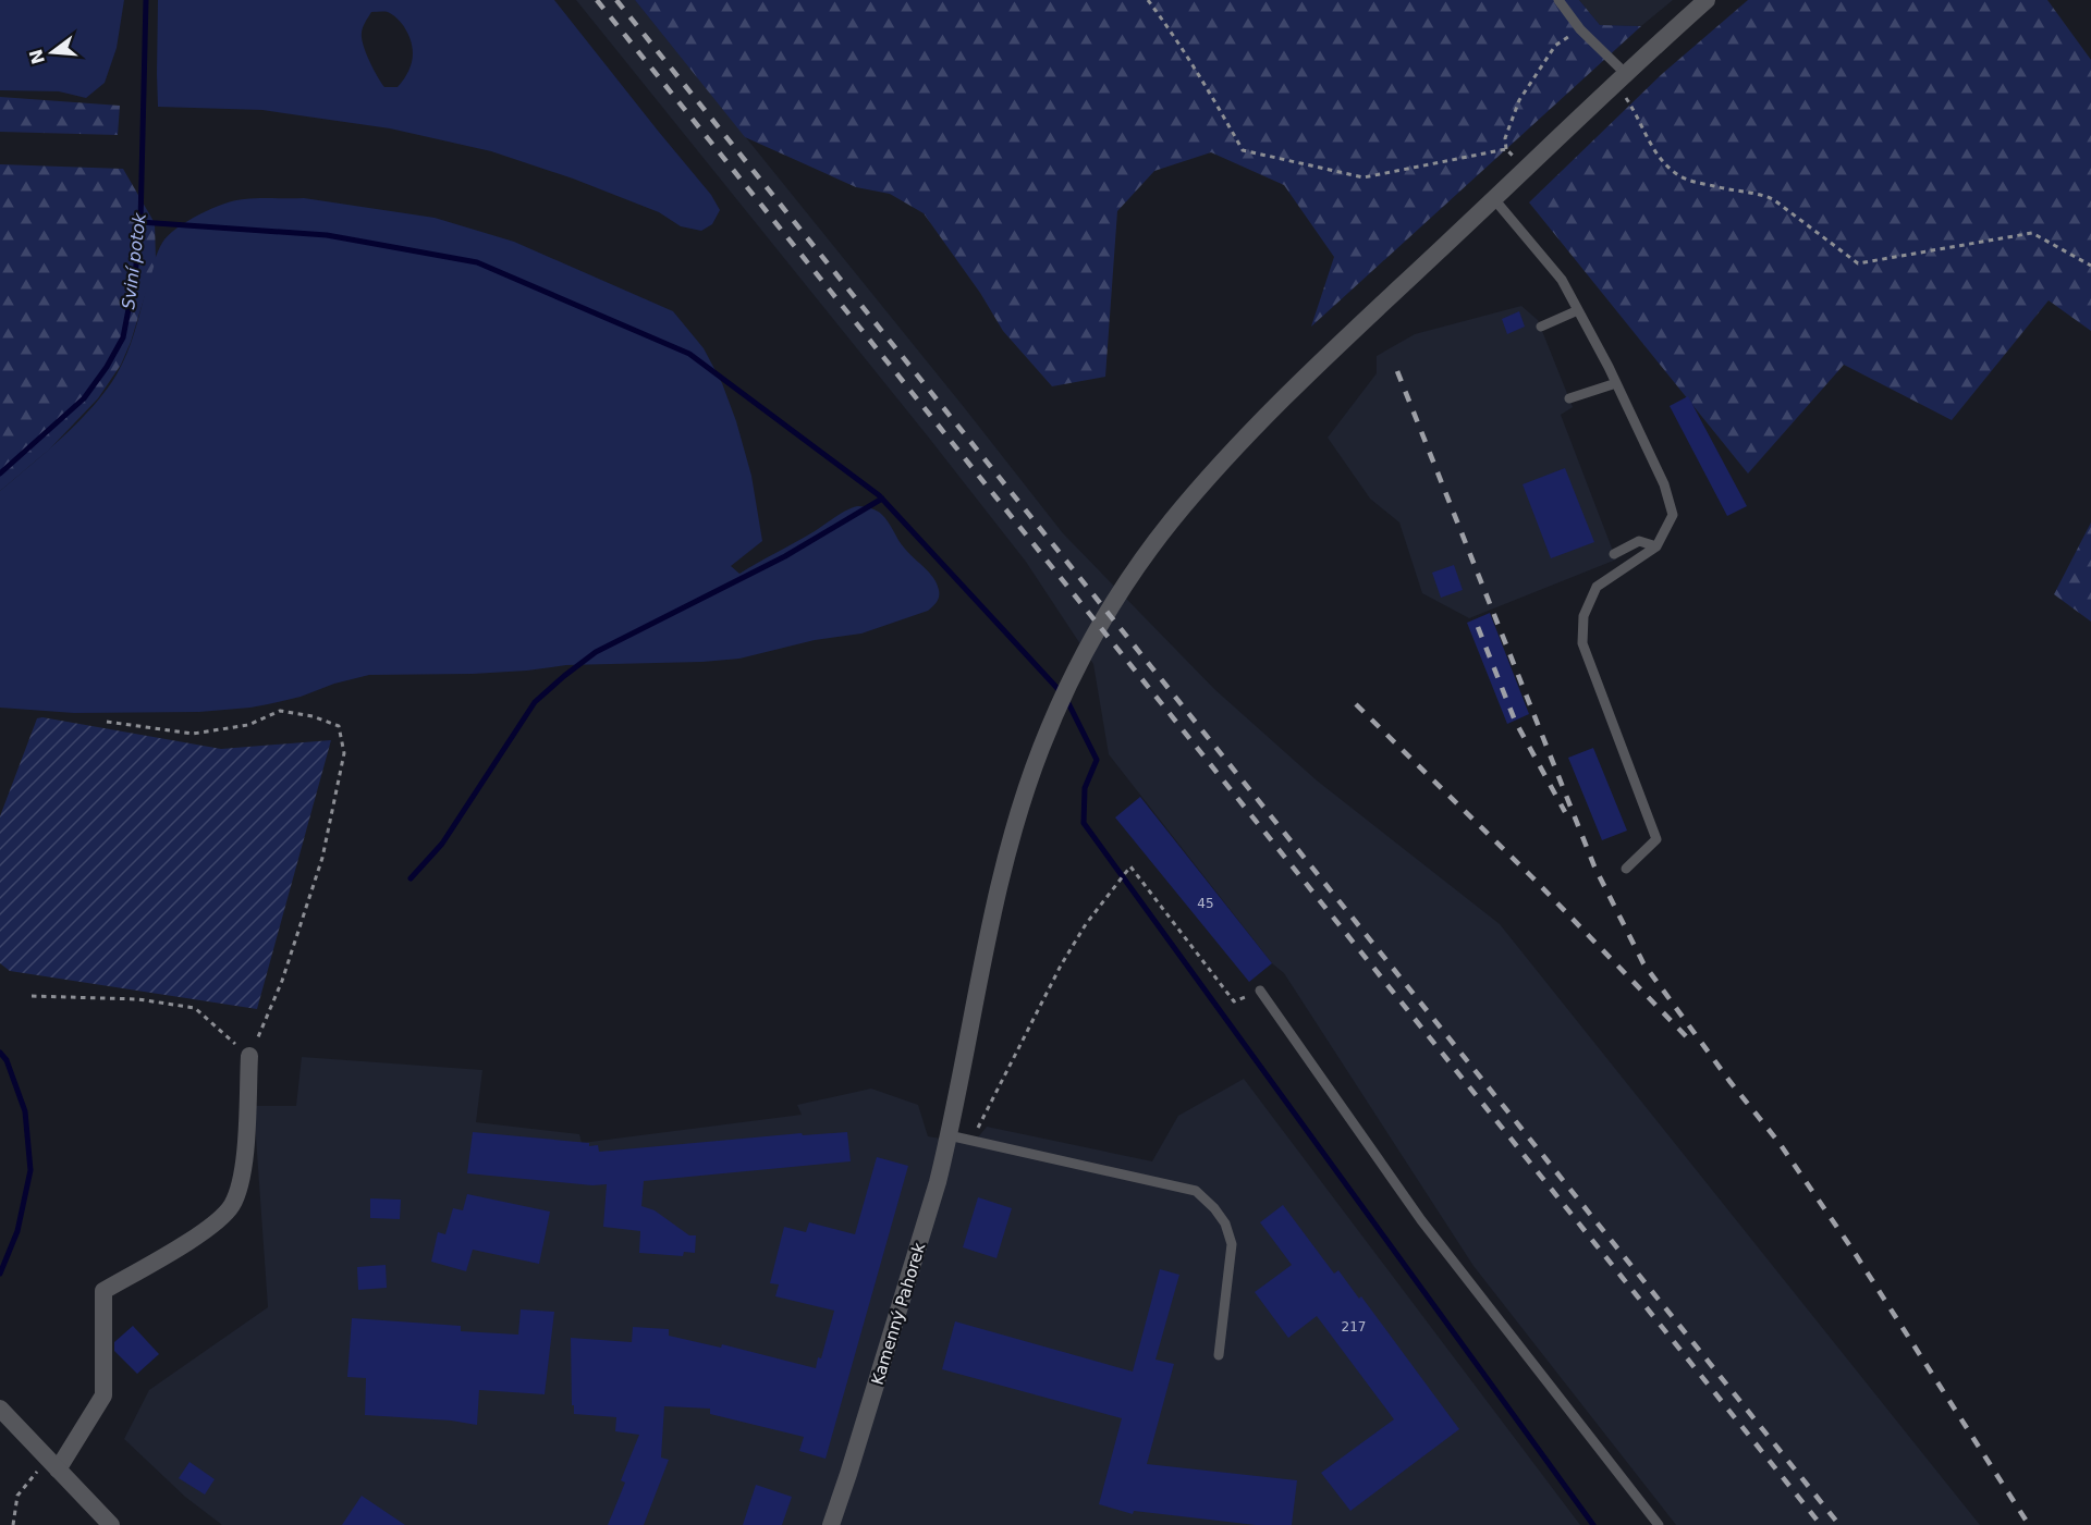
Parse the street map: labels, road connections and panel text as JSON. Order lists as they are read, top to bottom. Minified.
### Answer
{"streets":{"street":["Kamenný Pahorek"]},"water":["Sviní potok"],"house_numbers":["45","217"],"north":"left"}
